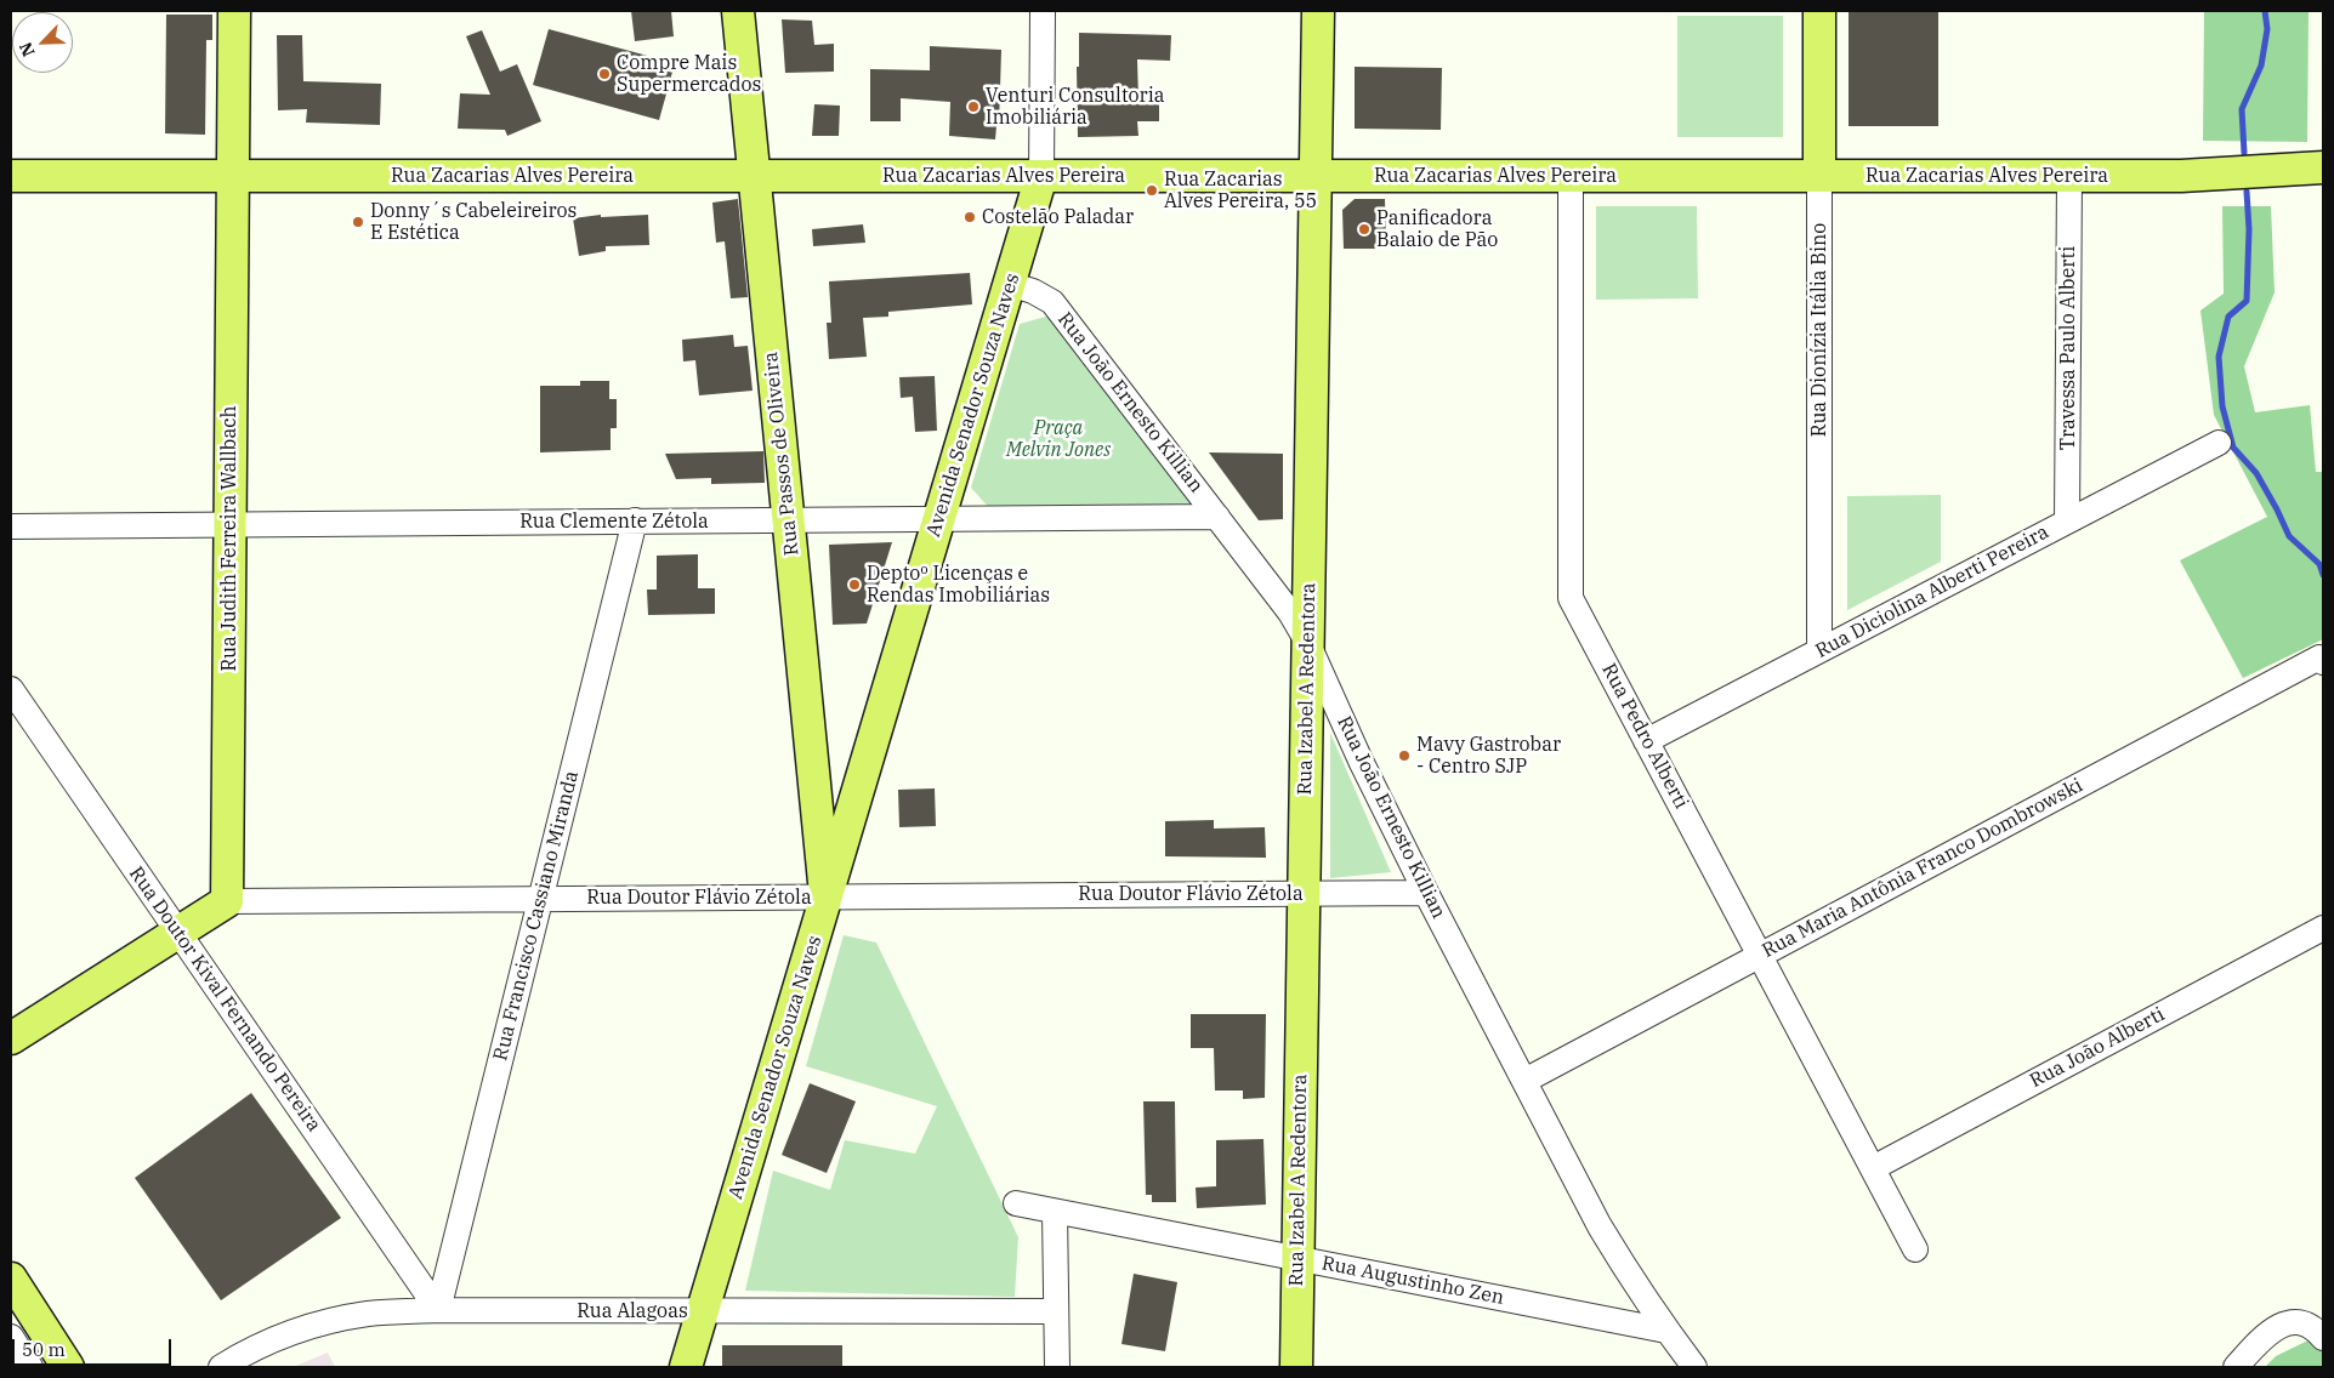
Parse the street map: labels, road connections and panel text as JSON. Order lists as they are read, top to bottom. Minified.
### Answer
{"streets":{"main road":["Rua Zacarias Alves Pereira","Rua Dionízia Itália Bino","Avenida Senador Souza Naves","Rua Passos de Oliveira","Rua Judith Ferreira Wallbach","Rua Izabel A Redentora"],"street":["Travessa Paulo Alberti","Rua João Ernesto Killian","Rua Clemente Zétola","Rua Diciolina Alberti Pereira","Rua Pedro Alberti","Rua Maria Antônia Franco Dombrowski","Rua Doutor Flávio Zétola","Rua Francisco Cassiano Miranda","Rua Doutor Kival Fernando Pereira","Rua João Alberti","Rua Augustinho Zen","Rua Alagoas"]},"crossings":[["Rua Zacarias Alves Pereira","Rua Dionízia Itália Bino"],["Rua Zacarias Alves Pereira","Travessa Paulo Alberti"],["Rua Zacarias Alves Pereira","Avenida Senador Souza Naves"],["Rua Zacarias Alves Pereira","Rua Passos de Oliveira"],["Rua Zacarias Alves Pereira","Rua Judith Ferreira Wallbach"],["Rua Zacarias Alves Pereira","Rua Izabel A Redentora"],["Rua Zacarias Alves Pereira","Rua Pedro Alberti"],["Rua Dionízia Itália Bino","Rua Diciolina Alberti Pereira"],["Travessa Paulo Alberti","Rua Diciolina Alberti Pereira"],["Rua João Ernesto Killian","Avenida Senador Souza Naves"],["Rua João Ernesto Killian","Rua Clemente Zétola"],["Rua João Ernesto Killian","Rua Izabel A Redentora"],["Rua João Ernesto Killian","Rua Maria Antônia Franco Dombrowski"],["Rua João Ernesto Killian","Rua Doutor Flávio Zétola"],["Rua João Ernesto Killian","Rua Augustinho Zen"],["Avenida Senador Souza Naves","Rua Passos de Oliveira"],["Avenida Senador Souza Naves","Rua Clemente Zétola"],["Avenida Senador Souza Naves","Rua Doutor Flávio Zétola"],["Avenida Senador Souza Naves","Rua Alagoas"],["Rua Passos de Oliveira","Rua Clemente Zétola"],["Rua Passos de Oliveira","Rua Doutor Flávio Zétola"],["Rua Clemente Zétola","Rua Judith Ferreira Wallbach"],["Rua Clemente Zétola","Rua Francisco Cassiano Miranda"],["Rua Judith Ferreira Wallbach","Rua Doutor Flávio Zétola"],["Rua Diciolina Alberti Pereira","Rua Pedro Alberti"],["Rua Izabel A Redentora","Rua Doutor Flávio Zétola"],["Rua Izabel A Redentora","Rua Augustinho Zen"],["Rua Pedro Alberti","Rua Maria Antônia Franco Dombrowski"],["Rua Pedro Alberti","Rua João Alberti"],["Rua Doutor Flávio Zétola","Rua Francisco Cassiano Miranda"],["Rua Francisco Cassiano Miranda","Rua Doutor Kival Fernando Pereira"],["Rua Francisco Cassiano Miranda","Rua Alagoas"],["Rua Doutor Kival Fernando Pereira","Rua Alagoas"]],"parks":["Praça Melvin Jones"],"places":["Compre Mais Supermercados","Venturi Consultoria Imobiliária","Rua Zacarias Alves Pereira, 55","Costelão Paladar","Donny´s Cabeleireiros E Estética","Panificadora Balaio de Pão","Deptoº Licenças e Rendas Imobiliárias","Mavy Gastrobar - Centro SJP"],"scale_bar":"50 m","north":"bottom left"}
